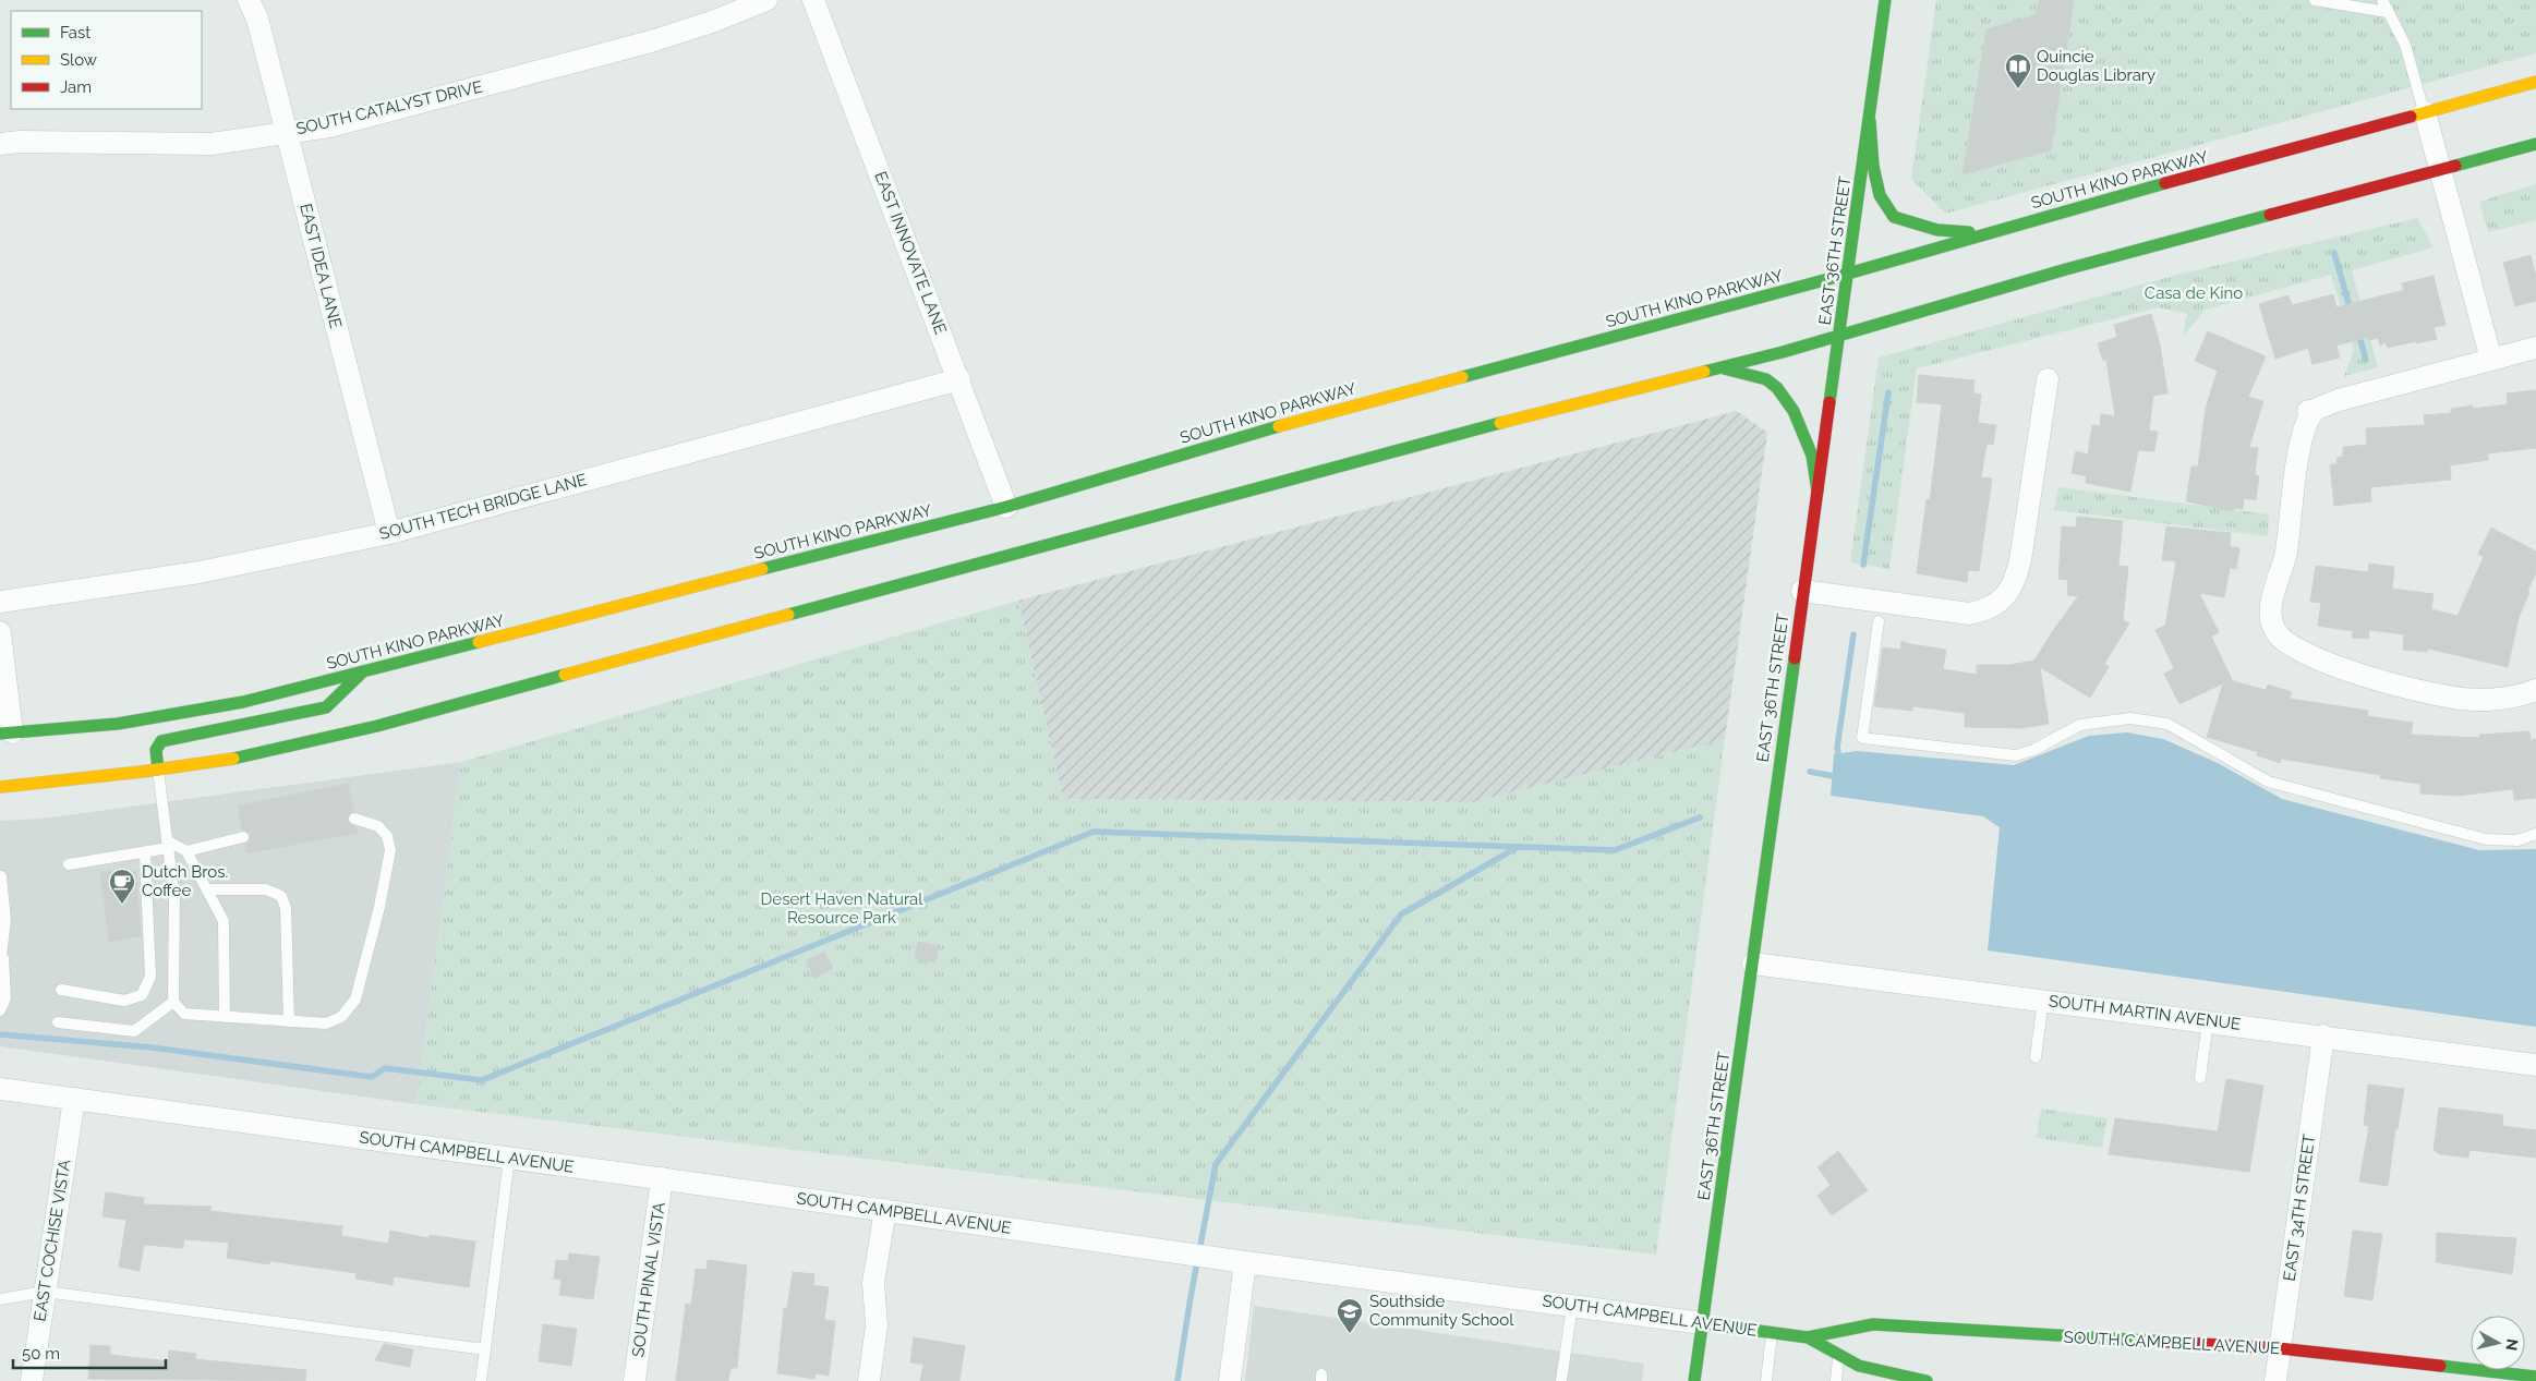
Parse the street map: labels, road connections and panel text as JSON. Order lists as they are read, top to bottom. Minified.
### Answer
{"streets":{"main road":["SOUTH KINO PARKWAY","EAST 36TH STREET","SOUTH CAMPBELL AVENUE"],"street":["SOUTH CATALYST DRIVE","EAST INNOVATE LANE","EAST IDEA LANE","SOUTH TECH BRIDGE LANE","SOUTH MARTIN AVENUE","EAST 34TH STREET","EAST COCHISE VISTA","SOUTH PINAL VISTA"]},"crossings":[["SOUTH CATALYST DRIVE","EAST IDEA LANE"],["SOUTH KINO PARKWAY","EAST 36TH STREET"],["SOUTH KINO PARKWAY","EAST INNOVATE LANE"],["EAST 36TH STREET","SOUTH MARTIN AVENUE"],["EAST 36TH STREET","SOUTH CAMPBELL AVENUE"],["EAST INNOVATE LANE","SOUTH TECH BRIDGE LANE"],["EAST IDEA LANE","SOUTH TECH BRIDGE LANE"],["SOUTH MARTIN AVENUE","EAST 34TH STREET"],["SOUTH CAMPBELL AVENUE","EAST 34TH STREET"],["SOUTH CAMPBELL AVENUE","EAST COCHISE VISTA"],["SOUTH CAMPBELL AVENUE","SOUTH PINAL VISTA"]],"parks":["Casa de Kino","Desert Haven Natural Resource Park"],"places":{"library":["Quincie Douglas Library"],"cafe":["Dutch Bros. Coffee"],"school or university":["Southside Community School"]},"legend":["Fast","Slow","Jam"],"scale_bar":"50 m","north":"right"}
